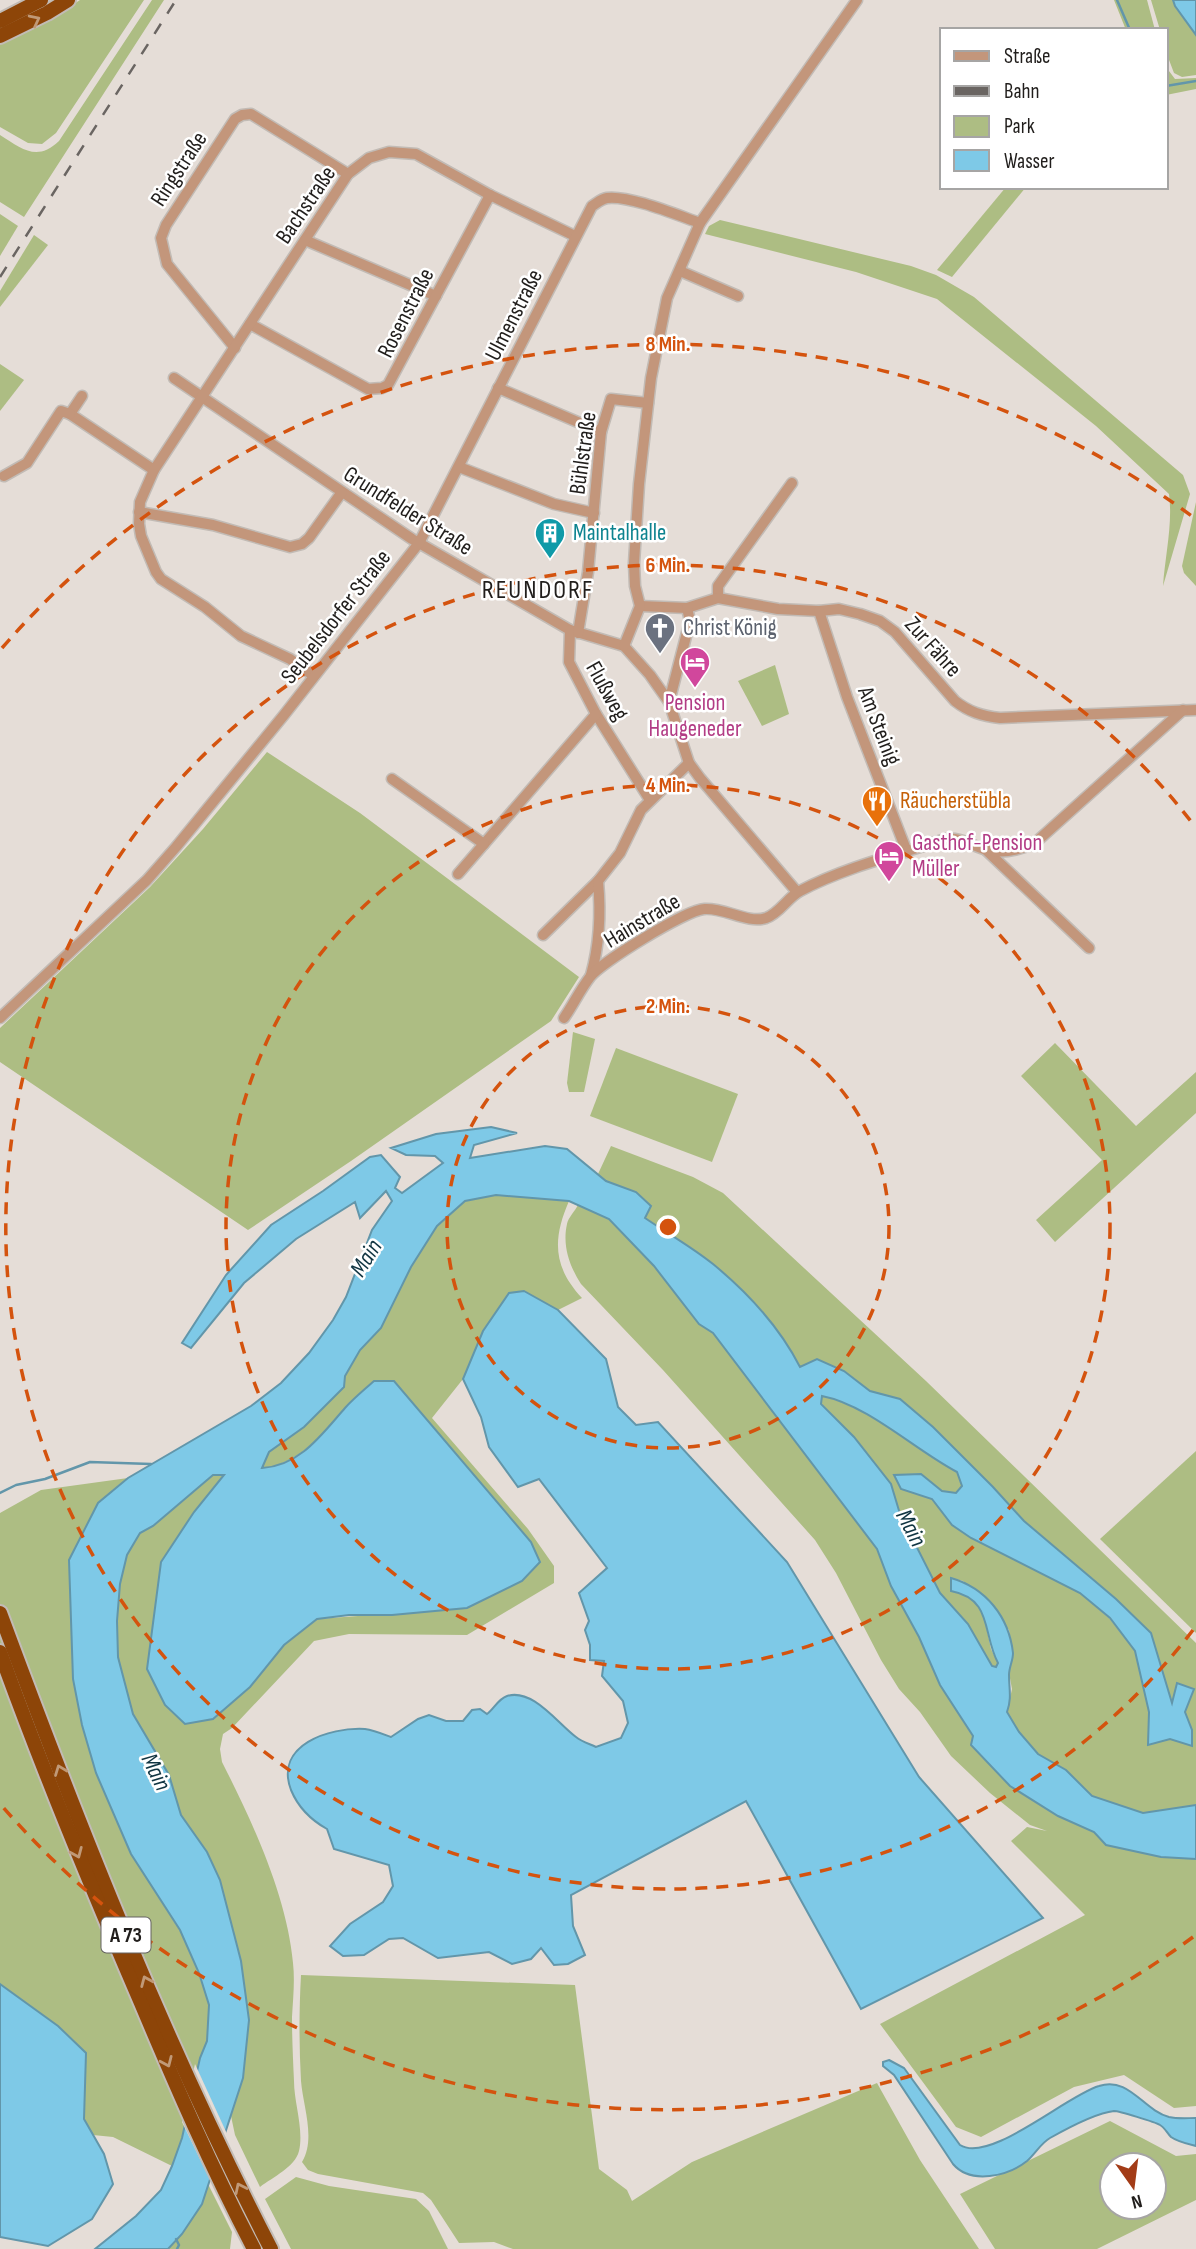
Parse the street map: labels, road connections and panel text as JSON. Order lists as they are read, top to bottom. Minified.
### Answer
{"streets":{"highway":["A 73"],"street":["Ringstraße","Bachstraße","Rosenstraße","Ulmenstraße","Bühlstraße","Grundfelder Straße","Seubelsdorfer Straße","Zur Fähre","Flußweg","Am Steinig","Hainstraße"]},"crossings":[["Ringstraße","Bachstraße"],["Bachstraße","Rosenstraße"],["Bachstraße","Ulmenstraße"],["Bachstraße","Grundfelder Straße"],["Ulmenstraße","Grundfelder Straße"],["Ulmenstraße","Seubelsdorfer Straße"],["Bühlstraße","Grundfelder Straße"],["Bühlstraße","Flußweg"],["Grundfelder Straße","Seubelsdorfer Straße"],["Grundfelder Straße","Flußweg"],["Zur Fähre","Am Steinig"]],"districts":["REUNDORF"],"water":["Main"],"places":{"building":["Maintalhalle"],"church":["Christ König"],"hotel":["Pension Haugeneder","Gasthof-Pension Müller"],"restaurant":["Räucherstübla"]},"legend":["Straße","Bahn","Park","Wasser"],"north":"bottom","rings":["8 Min.","6 Min.","4 Min.","2 Min."]}
